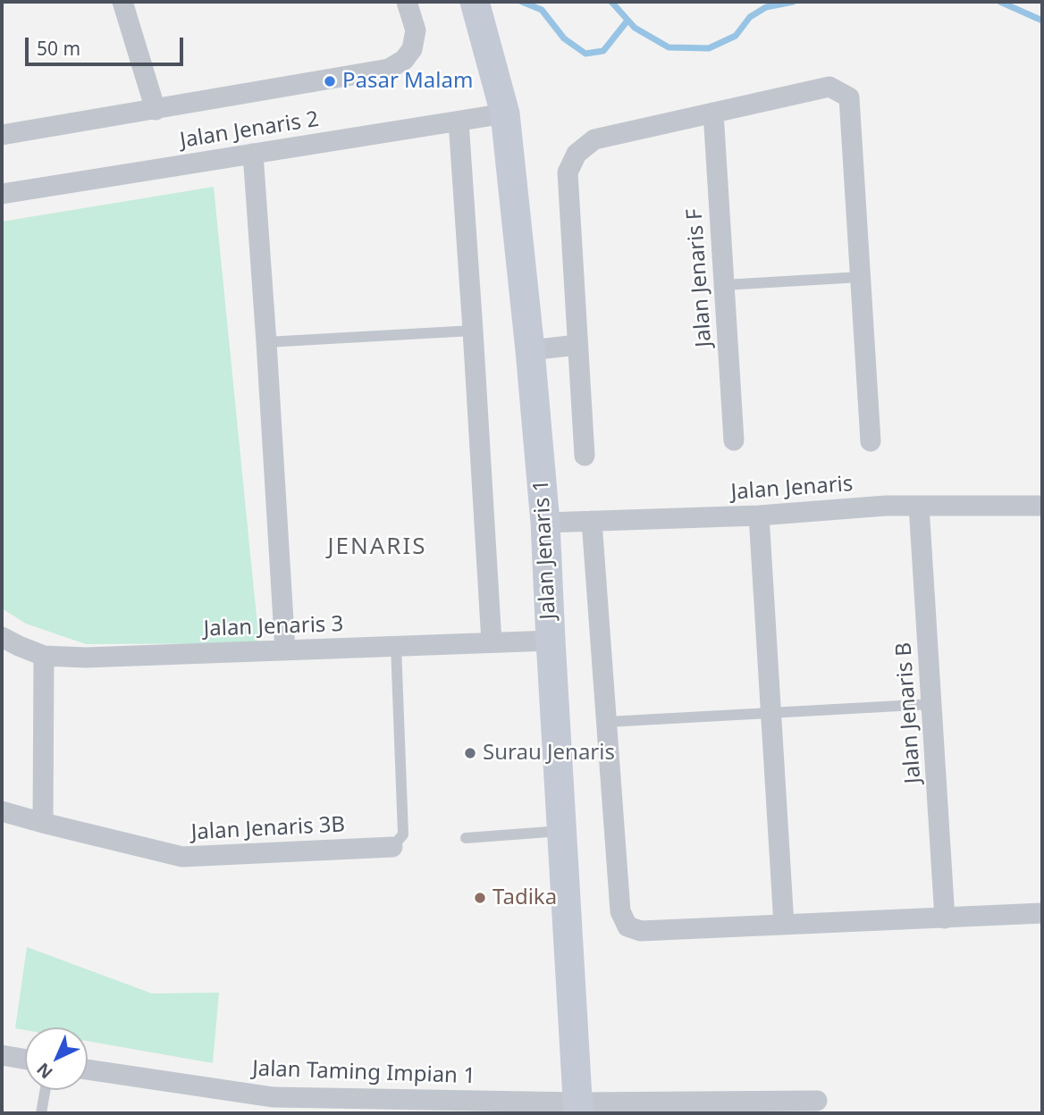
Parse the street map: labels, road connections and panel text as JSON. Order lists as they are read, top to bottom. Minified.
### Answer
{"streets":{"street":["Jalan Jenaris 2","Jalan Jenaris F","Jalan Jenaris","Jalan Jenaris 1","Jalan Jenaris 3","Jalan Jenaris B","Jalan Jenaris 3B","Jalan Taming Impian 1"]},"crossings":[["Jalan Jenaris 2","Jalan Jenaris 1"],["Jalan Jenaris","Jalan Jenaris 1"],["Jalan Jenaris","Jalan Jenaris B"],["Jalan Jenaris 1","Jalan Jenaris 3"],["Jalan Jenaris 1","Jalan Taming Impian 1"]],"districts":["JENARIS"],"places":["Pasar Malam","Surau Jenaris","Tadika"],"scale_bar":"50 m","north":"bottom left"}
